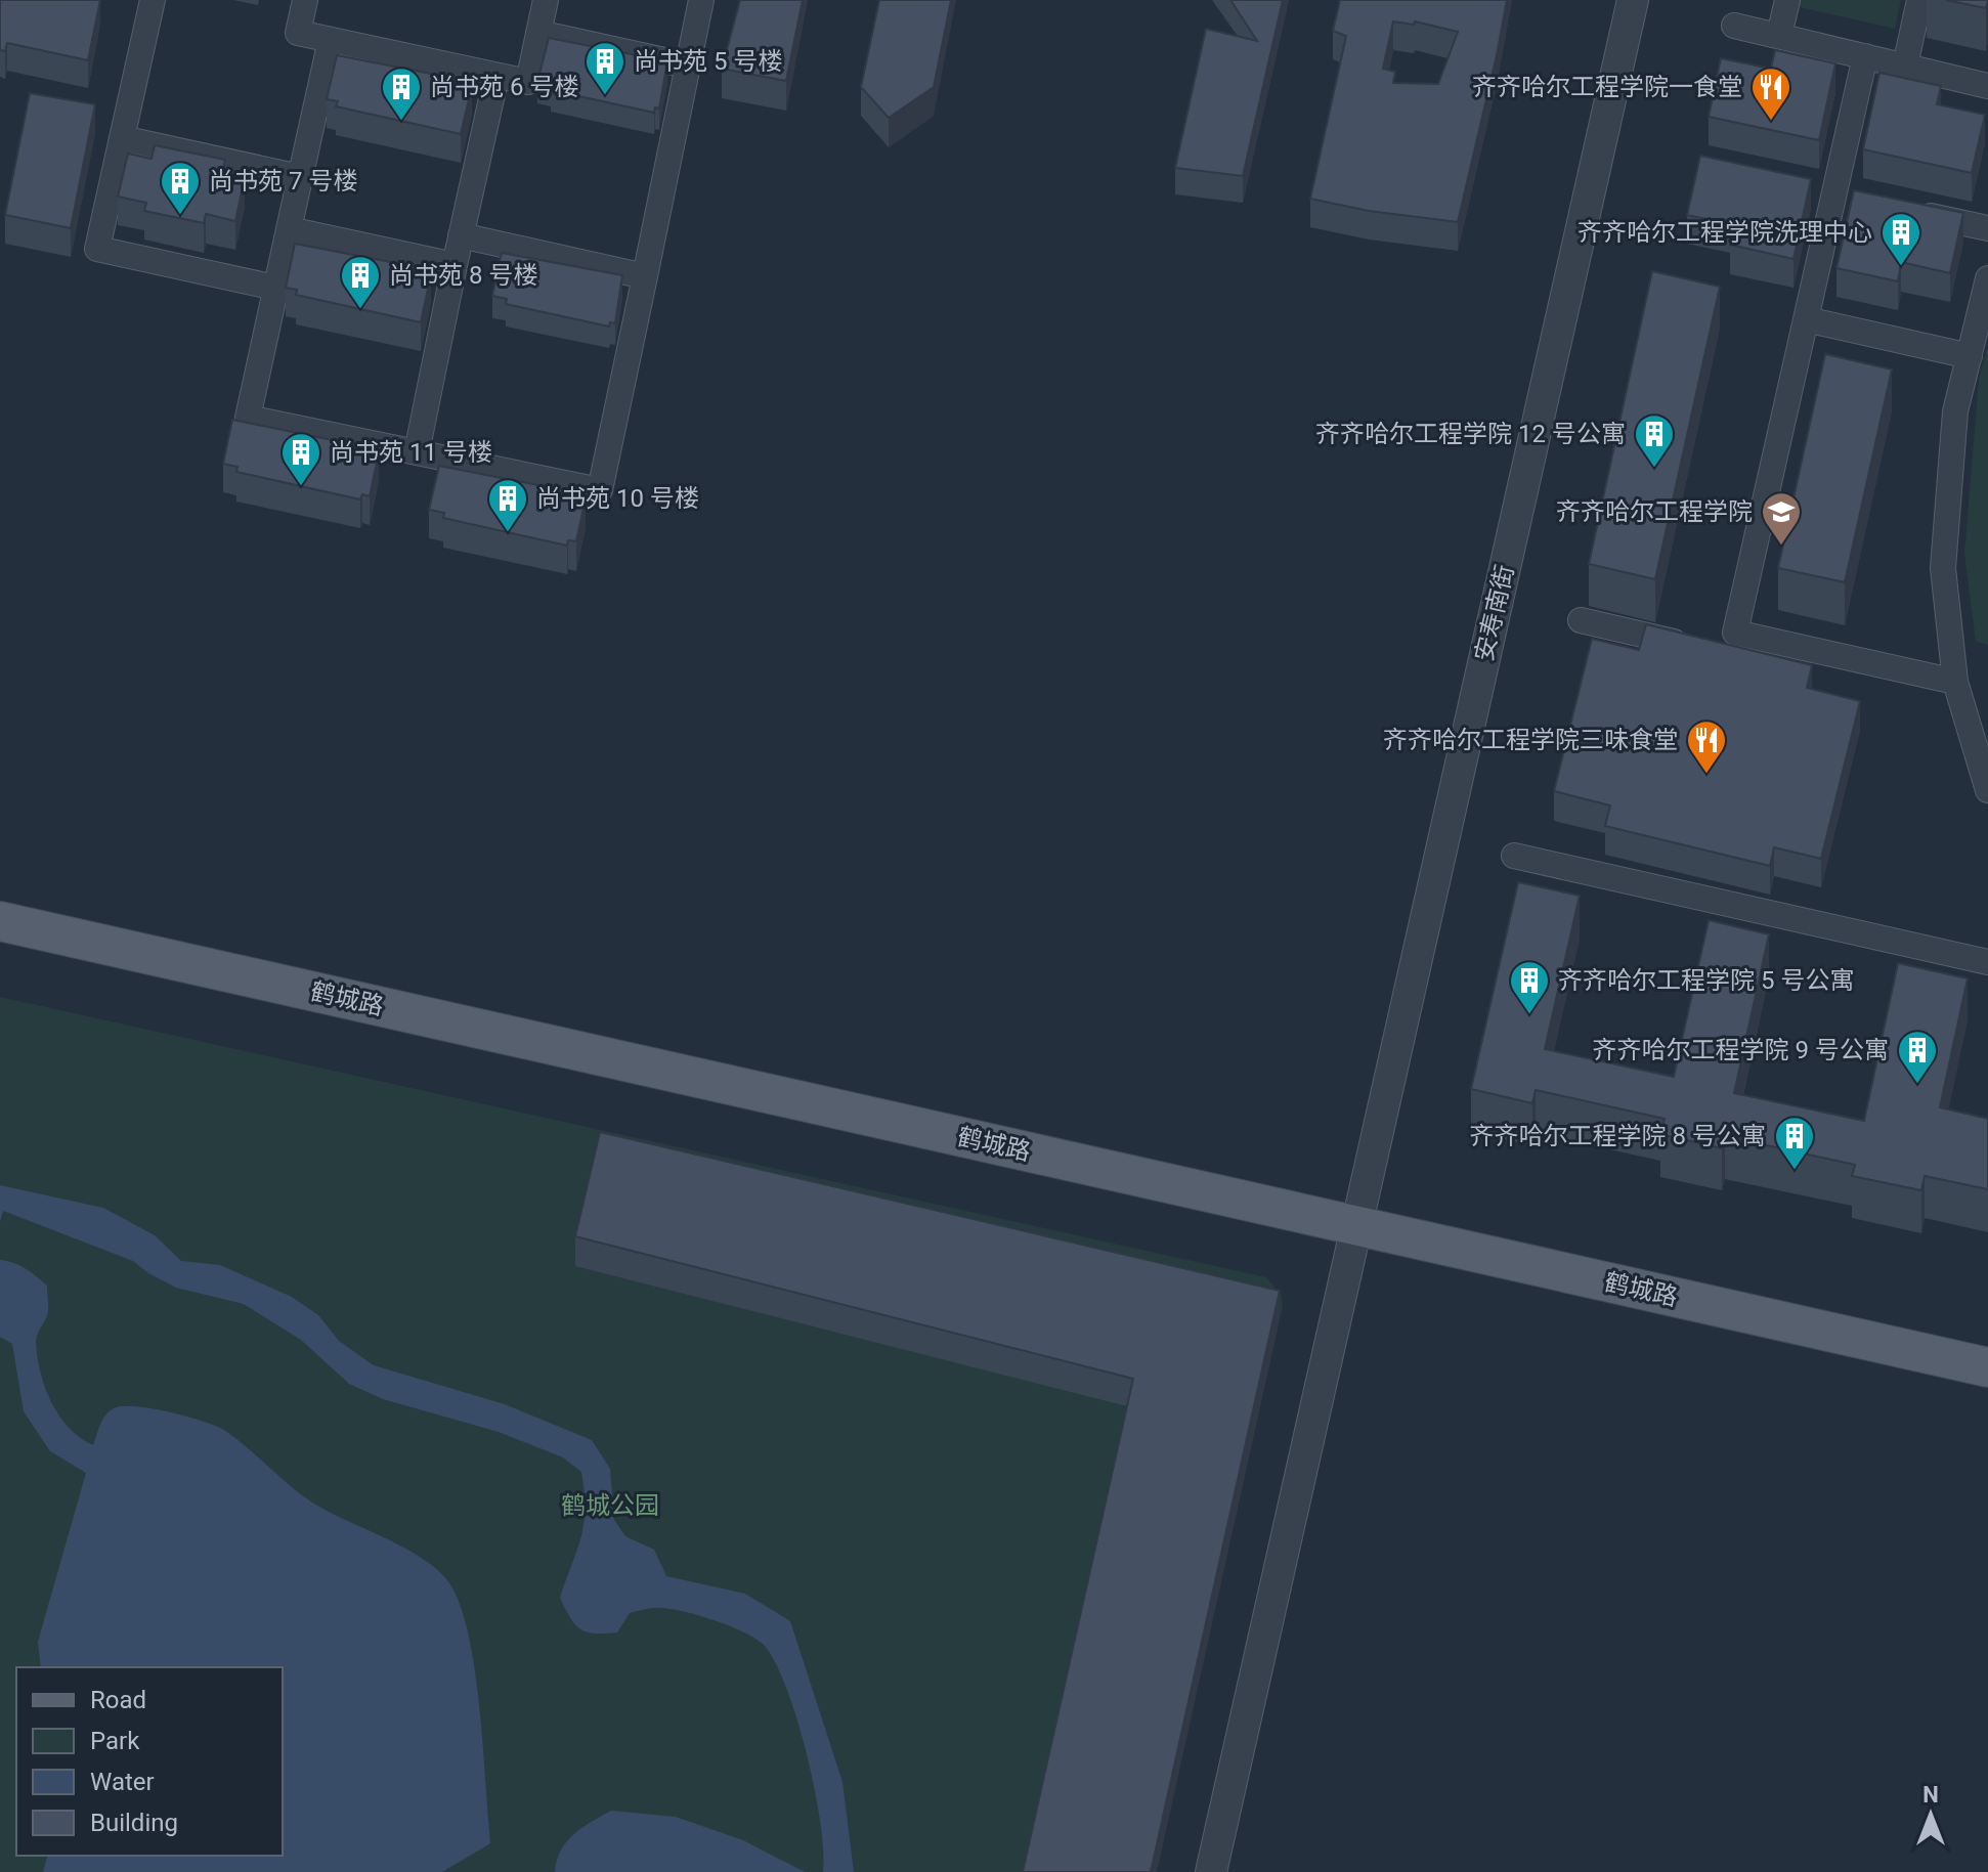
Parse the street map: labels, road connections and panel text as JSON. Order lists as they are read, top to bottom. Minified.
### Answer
{"streets":{"main road":["鹤城路"],"street":["安寿南街"]},"crossings":[["安寿南街","鹤城路"]],"parks":["鹤城公园"],"places":{"building":["尚书苑 5 号楼","尚书苑 6 号楼","尚书苑 7 号楼","齐齐哈尔工程学院洗理中心","尚书苑 8 号楼","齐齐哈尔工程学院 12 号公寓","尚书苑 11 号楼","尚书苑 10 号楼","齐齐哈尔工程学院 5 号公寓","齐齐哈尔工程学院 9 号公寓","齐齐哈尔工程学院 8 号公寓"],"restaurant":["齐齐哈尔工程学院一食堂","齐齐哈尔工程学院三味食堂"],"school or university":["齐齐哈尔工程学院"]},"legend":["Road","Park","Water","Building"],"north":"top"}
